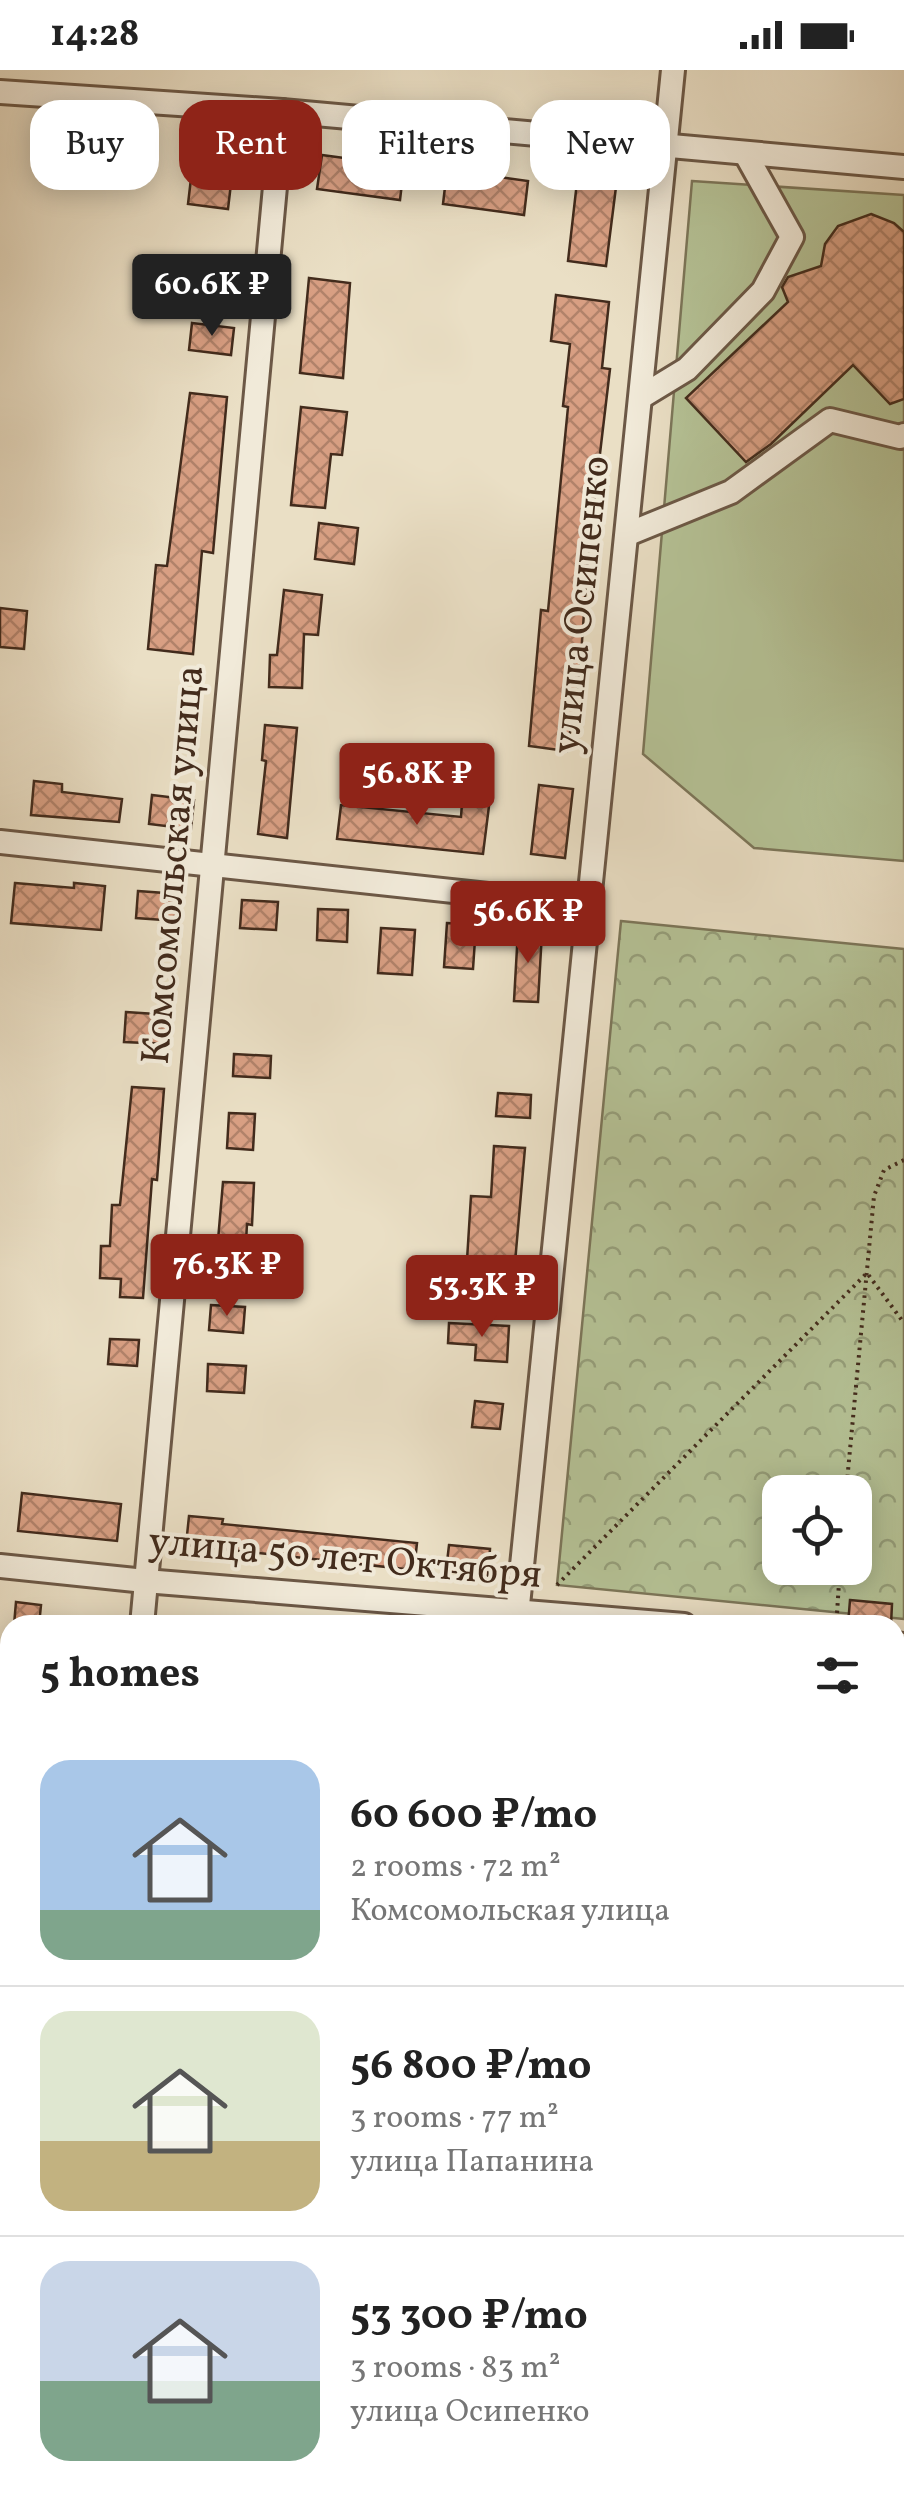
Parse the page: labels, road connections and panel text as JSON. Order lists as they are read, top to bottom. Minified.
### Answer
{"streets":{"street":["улица Осипенко","Комсомольская улица","улица 50 лет Октября"]},"crossings":[["Комсомольская улица","улица 50 лет Октября"]],"page":{"status":"14:28","chip":["Buy","Rent","Filters","New"],"price":["60.6K ₽","56.8K ₽","56.6K ₽","76.3K ₽","53.3K ₽"],"heading":"5 homes","list":[{"name":"60 600 ₽/mo","note":"2 rooms · 72 m² · Комсомольская улица"},{"name":"56 800 ₽/mo","note":"3 rooms · 77 m² · улица Папанина"},{"name":"53 300 ₽/mo","note":"3 rooms · 83 m² · улица Осипенко"}]}}
